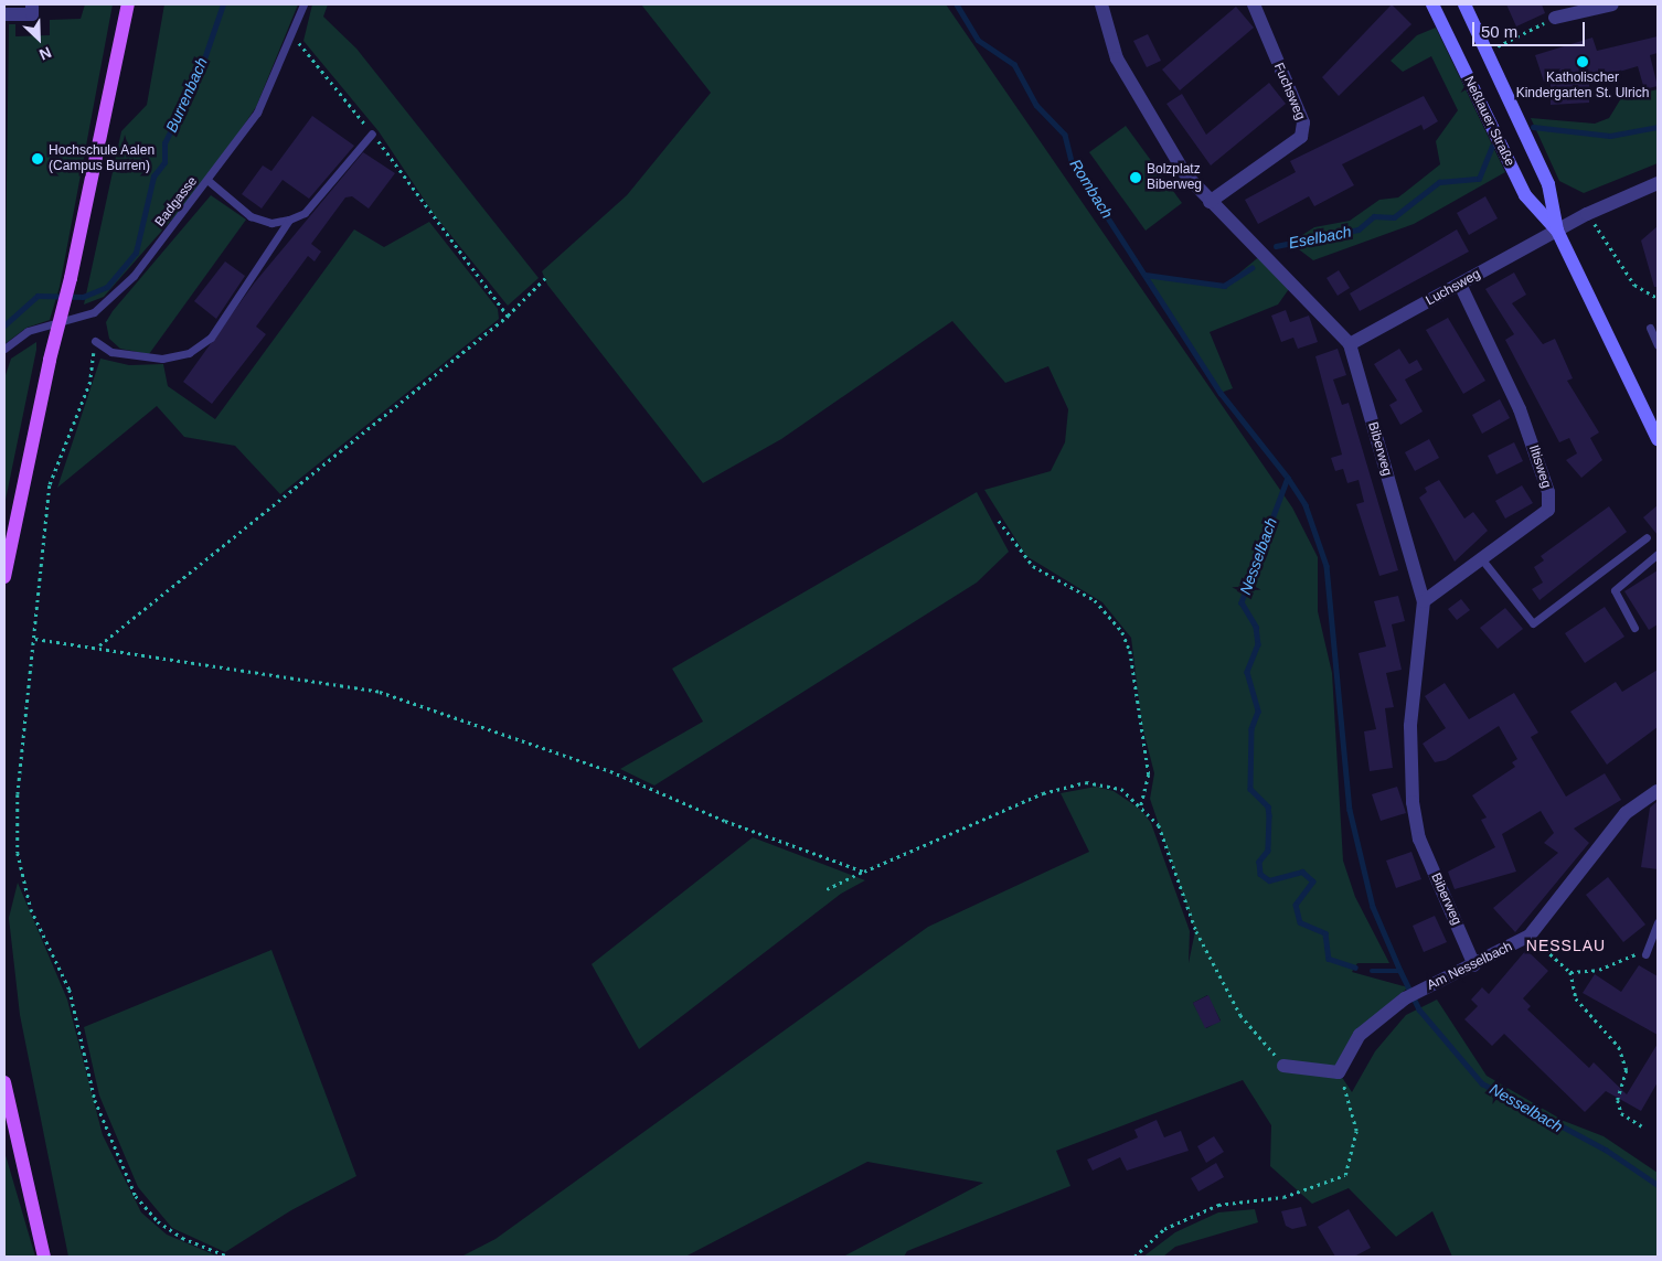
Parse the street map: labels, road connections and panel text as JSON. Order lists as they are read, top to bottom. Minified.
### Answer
{"streets":{"main road":["Neßlauer Straße"],"street":["Fuchsweg","Luchsweg","Biberweg","Iltisweg","Am Nesselbach"],"lane":["Badgasse"]},"crossings":[["Fuchsweg","Biberweg"],["Neßlauer Straße","Luchsweg"],["Luchsweg","Biberweg"],["Luchsweg","Iltisweg"],["Biberweg","Iltisweg"],["Biberweg","Am Nesselbach"]],"districts":["NESSLAU"],"water":["Burrenbach","Rombach","Eselbach","Nesselbach"],"places":["Katholischer Kindergarten St. Ulrich","Hochschule Aalen (Campus Burren)","Bolzplatz Biberweg"],"scale_bar":"50 m","north":"bottom right"}
